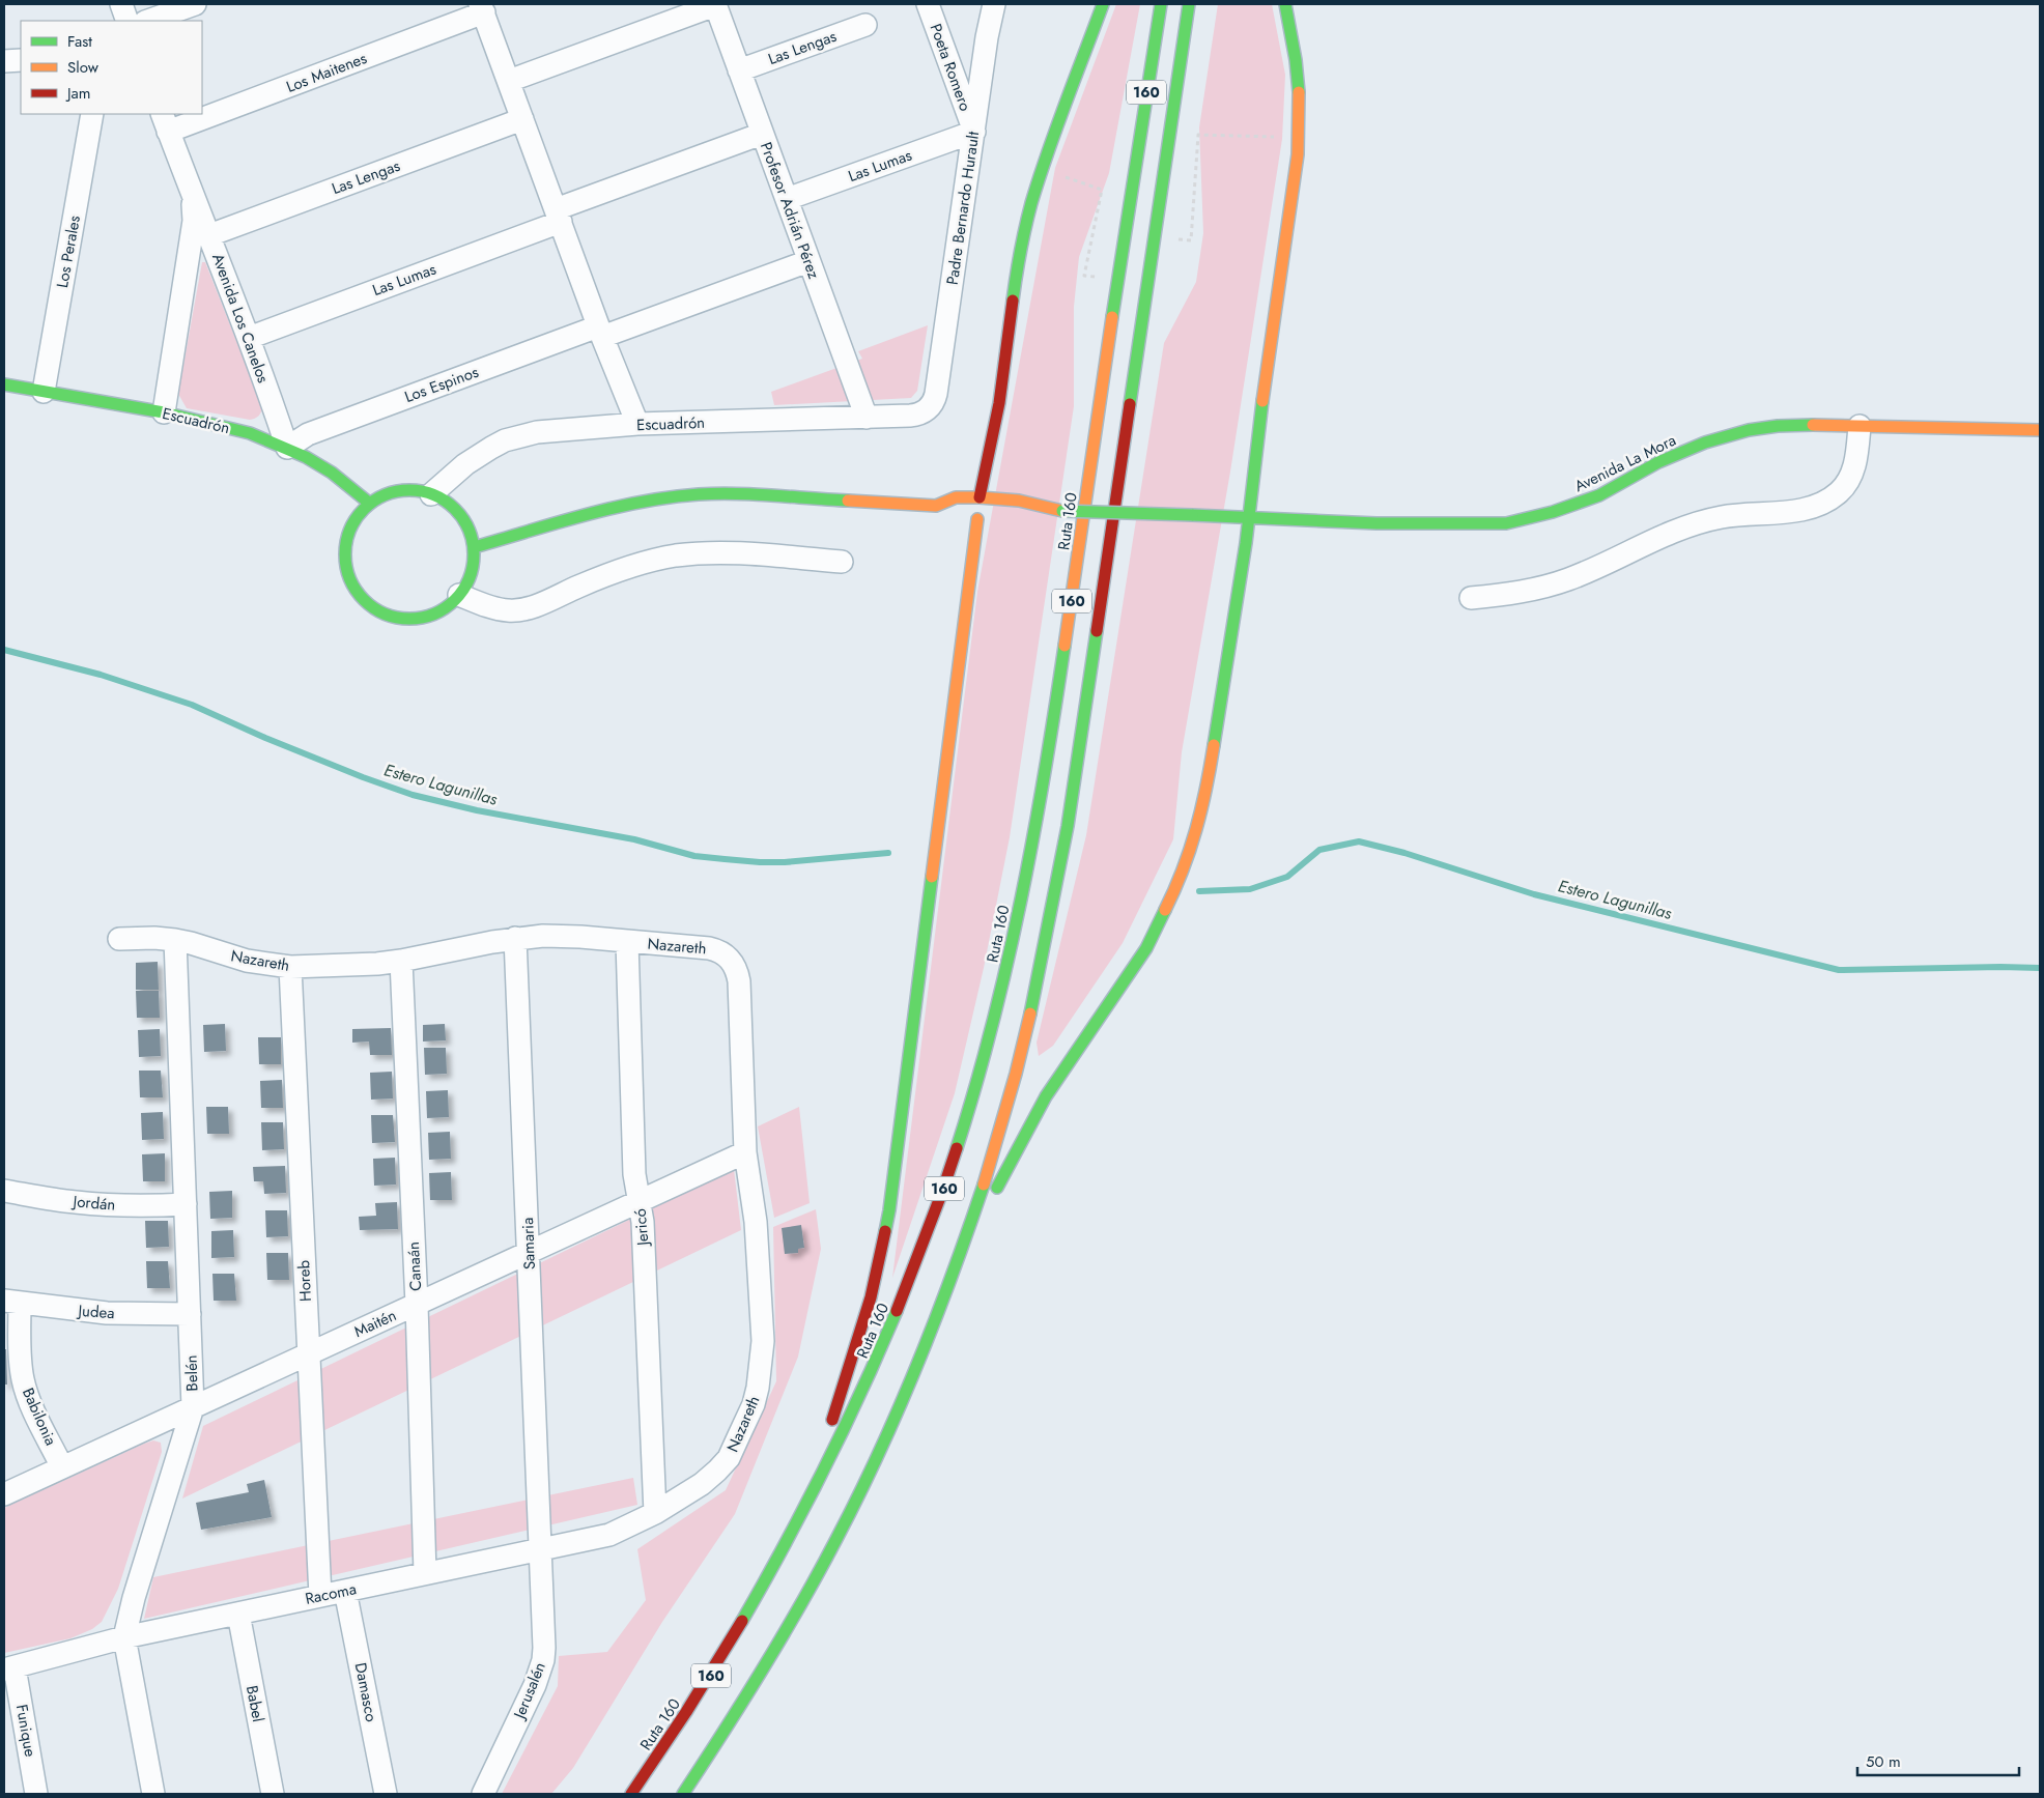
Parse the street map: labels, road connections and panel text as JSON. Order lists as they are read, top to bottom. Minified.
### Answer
{"streets":{"main road":["160","Escuadrón","Avenida La Mora","Ruta 160"],"street":["Las Lengas","Poeta Romero","Los Maitenes","Las Lumas","Padre Bernardo Hurault","Profesor Adrián Pérez","Los Perales","Avenida Los Canelos","Los Espinos","Nazareth","Jordán","Jericó","Samaria","Canaán","Horeb","Judea","Maitén","Belén","Babilonia","Racoma","Jerusalén","Damasco","Babel","Funique"]},"crossings":[["Las Lengas","Profesor Adrián Pérez"],["Las Lengas","Avenida Los Canelos"],["Poeta Romero","Las Lumas"],["Poeta Romero","Padre Bernardo Hurault"],["Los Maitenes","Avenida Los Canelos"],["Las Lumas","Padre Bernardo Hurault"],["Las Lumas","Profesor Adrián Pérez"],["Las Lumas","Avenida Los Canelos"],["Padre Bernardo Hurault","Escuadrón"],["Profesor Adrián Pérez","Escuadrón"],["Los Perales","Escuadrón"],["Avenida Los Canelos","Los Espinos"],["Avenida Los Canelos","Escuadrón"],["Los Espinos","Escuadrón"],["Nazareth","Jericó"],["Nazareth","Samaria"],["Nazareth","Canaán"],["Nazareth","Horeb"],["Nazareth","Maitén"],["Nazareth","Belén"],["Nazareth","Racoma"],["Jordán","Belén"],["Jericó","Maitén"],["Jericó","Racoma"],["Samaria","Maitén"],["Samaria","Racoma"],["Samaria","Jerusalén"],["Canaán","Maitén"],["Canaán","Racoma"],["Horeb","Maitén"],["Horeb","Racoma"],["Judea","Belén"],["Judea","Babilonia"],["Maitén","Belén"],["Maitén","Babilonia"],["Belén","Racoma"],["Racoma","Jerusalén"],["Racoma","Damasco"],["Racoma","Babel"],["Racoma","Funique"]],"water":["Estero Lagunillas"],"legend":["Fast","Slow","Jam"],"scale_bar":"50 m"}
